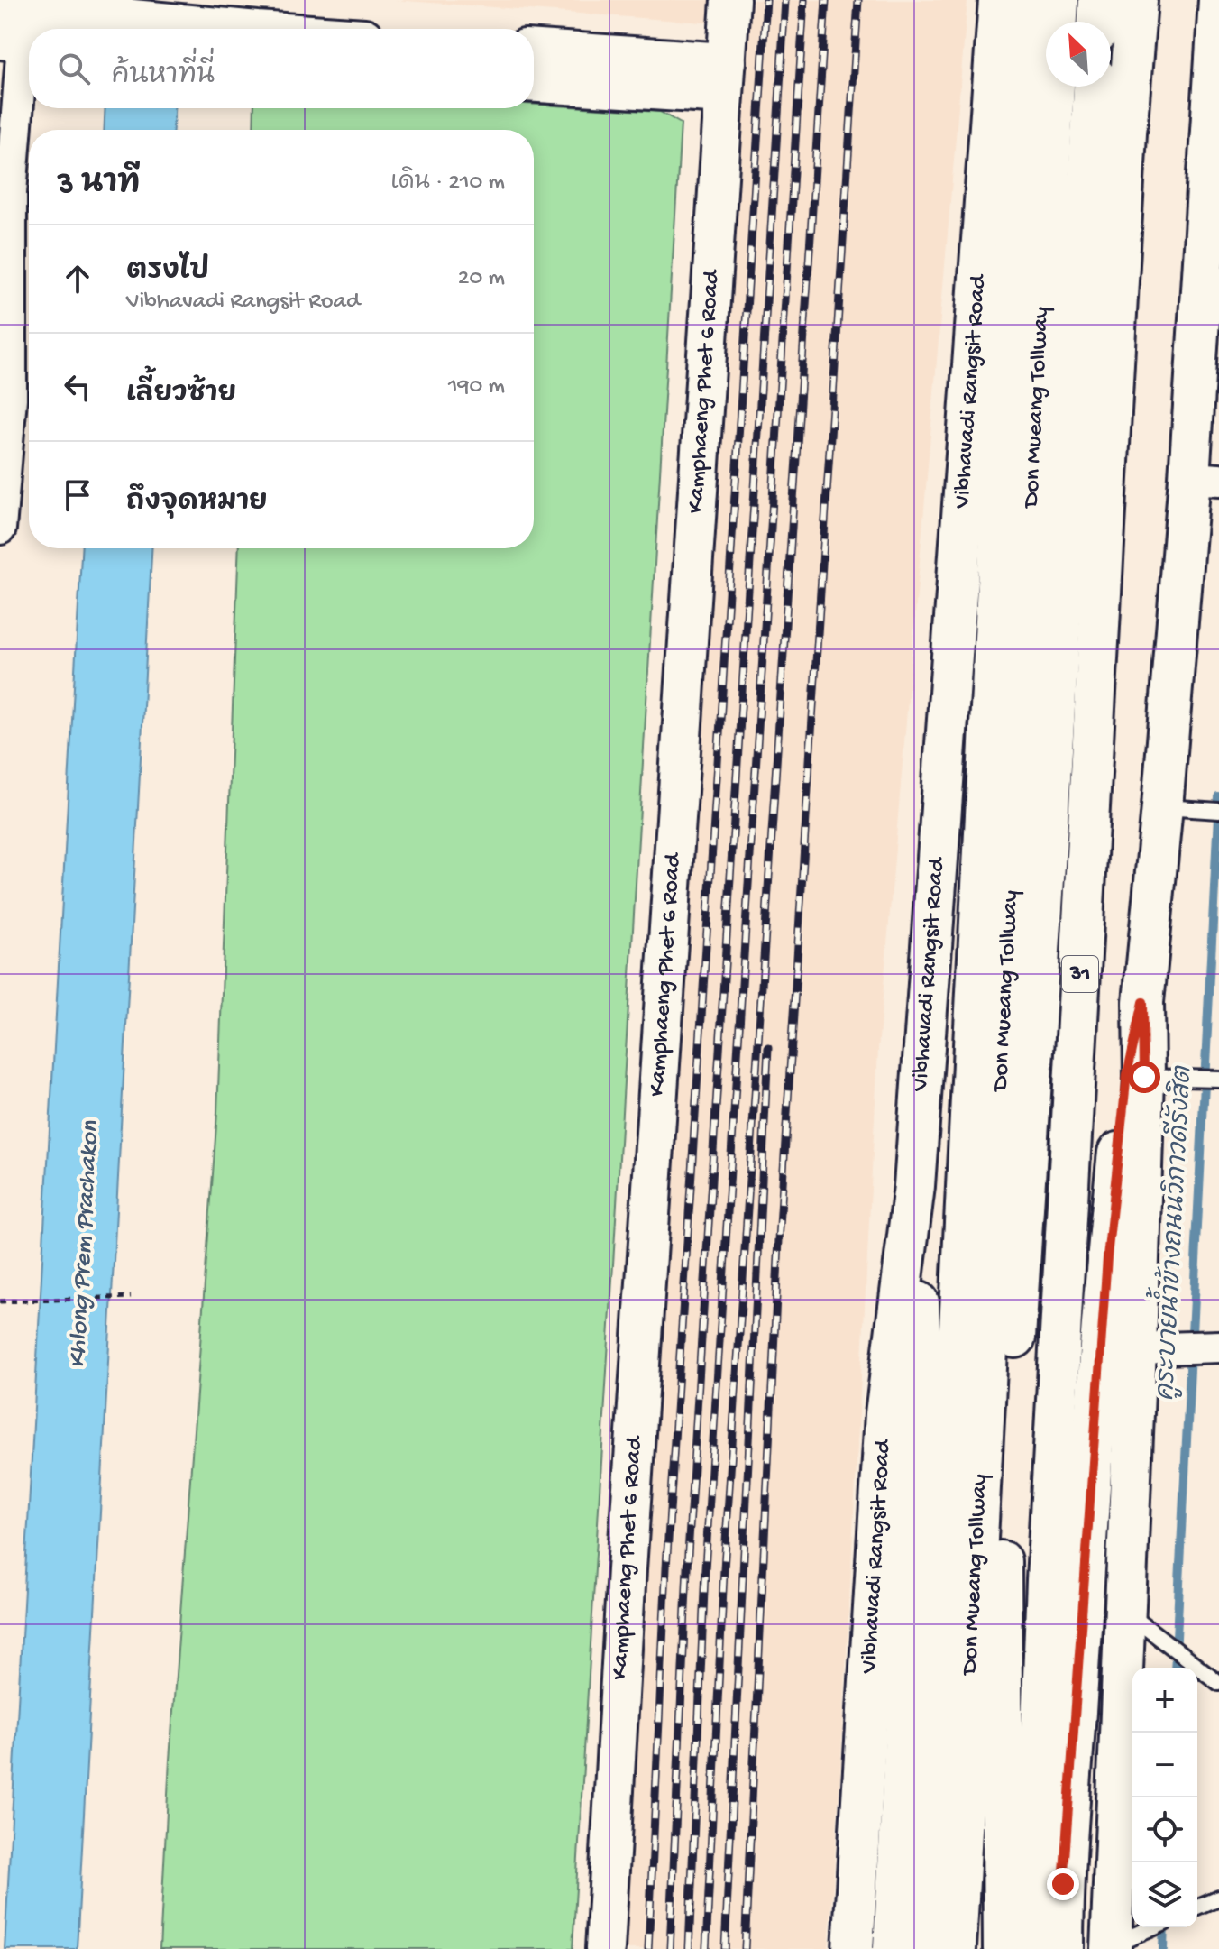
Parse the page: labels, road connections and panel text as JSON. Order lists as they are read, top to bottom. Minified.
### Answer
{"streets":{"main road":["Vibhavadi Rangsit Road","Don Mueang Tollway","31"],"street":["Kamphaeng Phet 6 Road"]},"water":["คูระบายน้ำข้างถนนวิภาวดีรังสิต","Khlong Prem Prachakon"],"north":"top left","page":{"search":"ค้นหาที่นี่","heading":["3 นาที","เดิน · 210 m"],"list":[["ตรงไป","Vibhavadi Rangsit Road","20 m"],["เลี้ยวซ้าย","190 m"],"ถึงจุดหมาย"],"map_buttons":["+","−"]}}
